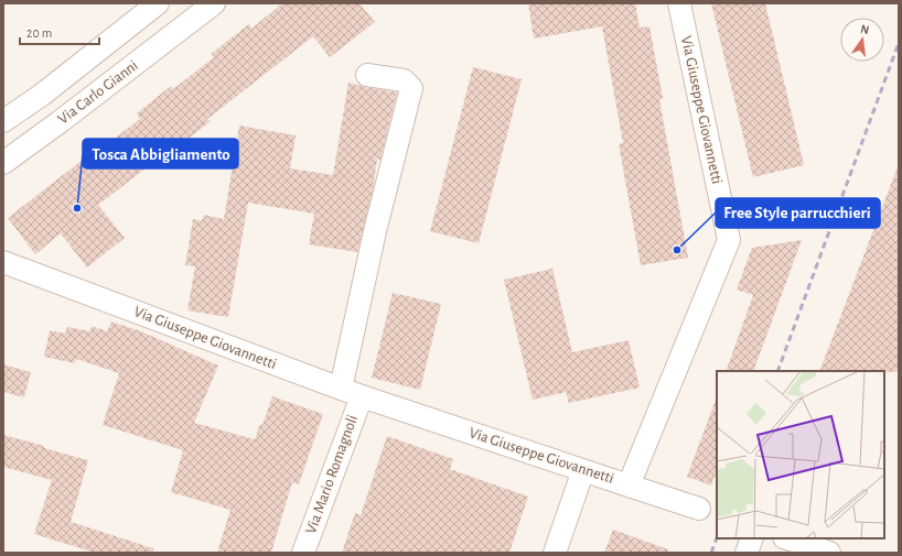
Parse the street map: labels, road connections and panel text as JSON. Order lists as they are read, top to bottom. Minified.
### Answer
{"streets":{"street":["Via Carlo Gianni","Via Giuseppe Giovannetti","Via Mario Romagnoli"]},"crossings":[["Via Giuseppe Giovannetti","Via Mario Romagnoli"]],"places":["Tosca Abbigliamento","Free Style parrucchieri"],"scale_bar":"20 m","north":"top"}
